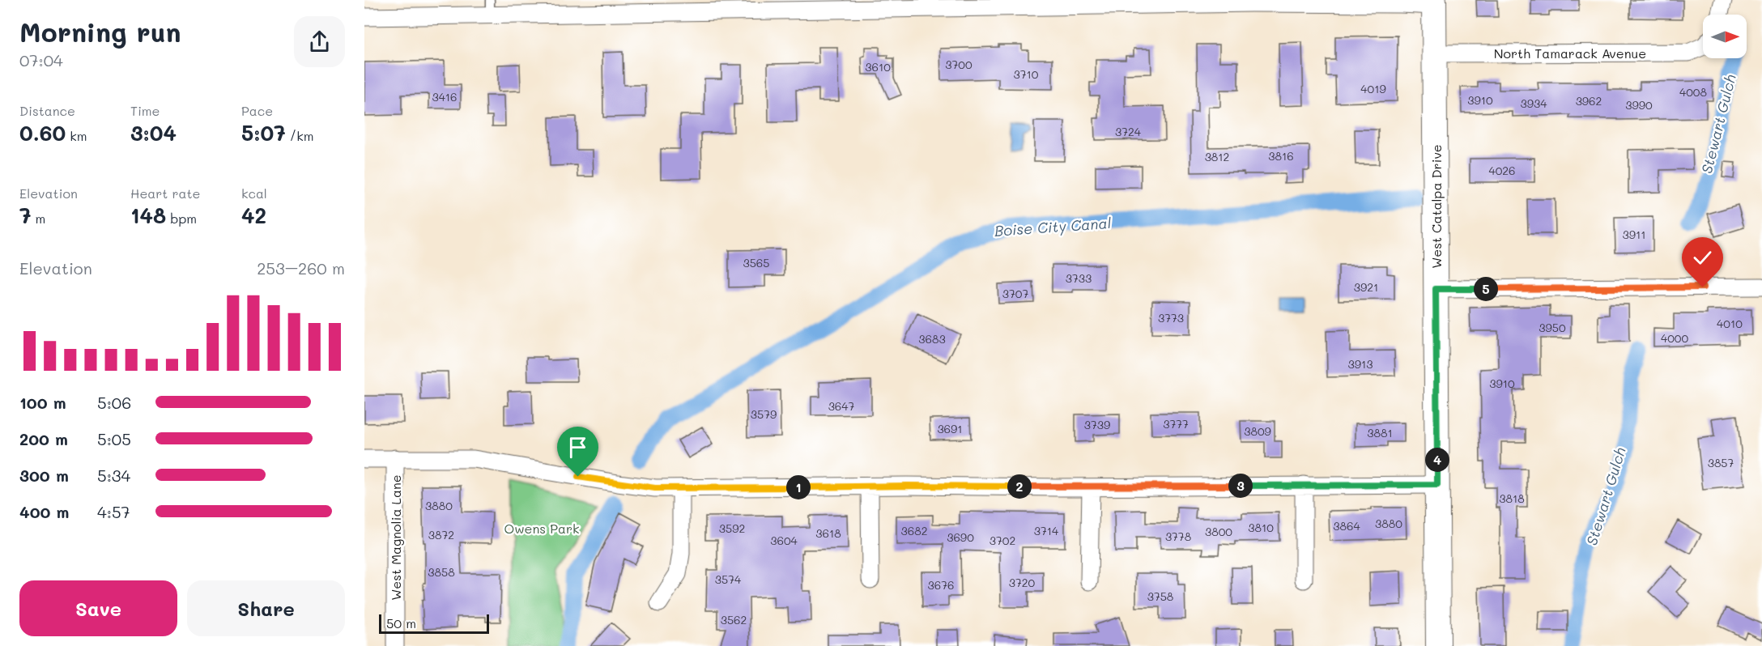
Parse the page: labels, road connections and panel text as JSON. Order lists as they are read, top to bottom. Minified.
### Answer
{"streets":{"street":["North Tamarack Avenue","West Catalpa Drive","West Magnolia Lane"]},"crossings":[["North Tamarack Avenue","West Catalpa Drive"]],"water":["Stewart Gulch","Boise City Canal"],"parks":["Owens Park"],"house_numbers":["3700","3610","3710","4019","4008","3416","3910","3962","3934","3990","3724","3816","3812","4026","3911","3565","3733","3921","3707","3773","4010","3950","4000","3683","3913","3910","3647","3579","3777","3739","3691","3809","3881","3857","3818","3880","3880","3864","3810","3592","3682","3714","3800","3618","3872","3778","3690","3604","3702","3858","3574","3720","3676","3758","3562"],"scale_bar":"50 m","north":"right","page":{"heading":["Morning run","07:04"],"stats":[["Distance","0.60 km"],["Time","3:04"],["Pace","5:07 /km"],["Elevation","7 m"],["Heart rate","148 bpm"],["kcal","42"]],"chart":["Elevation","253–260 m"],"pins":["5","4","3","2","1"],"list":[{"name":"100 m","note":"5:06"},{"name":"200 m","note":"5:05"},{"name":"300 m","note":"5:34"},{"name":"400 m","note":"4:57"}],"buttons":["Save","Share"],"scale":"50 m"}}
